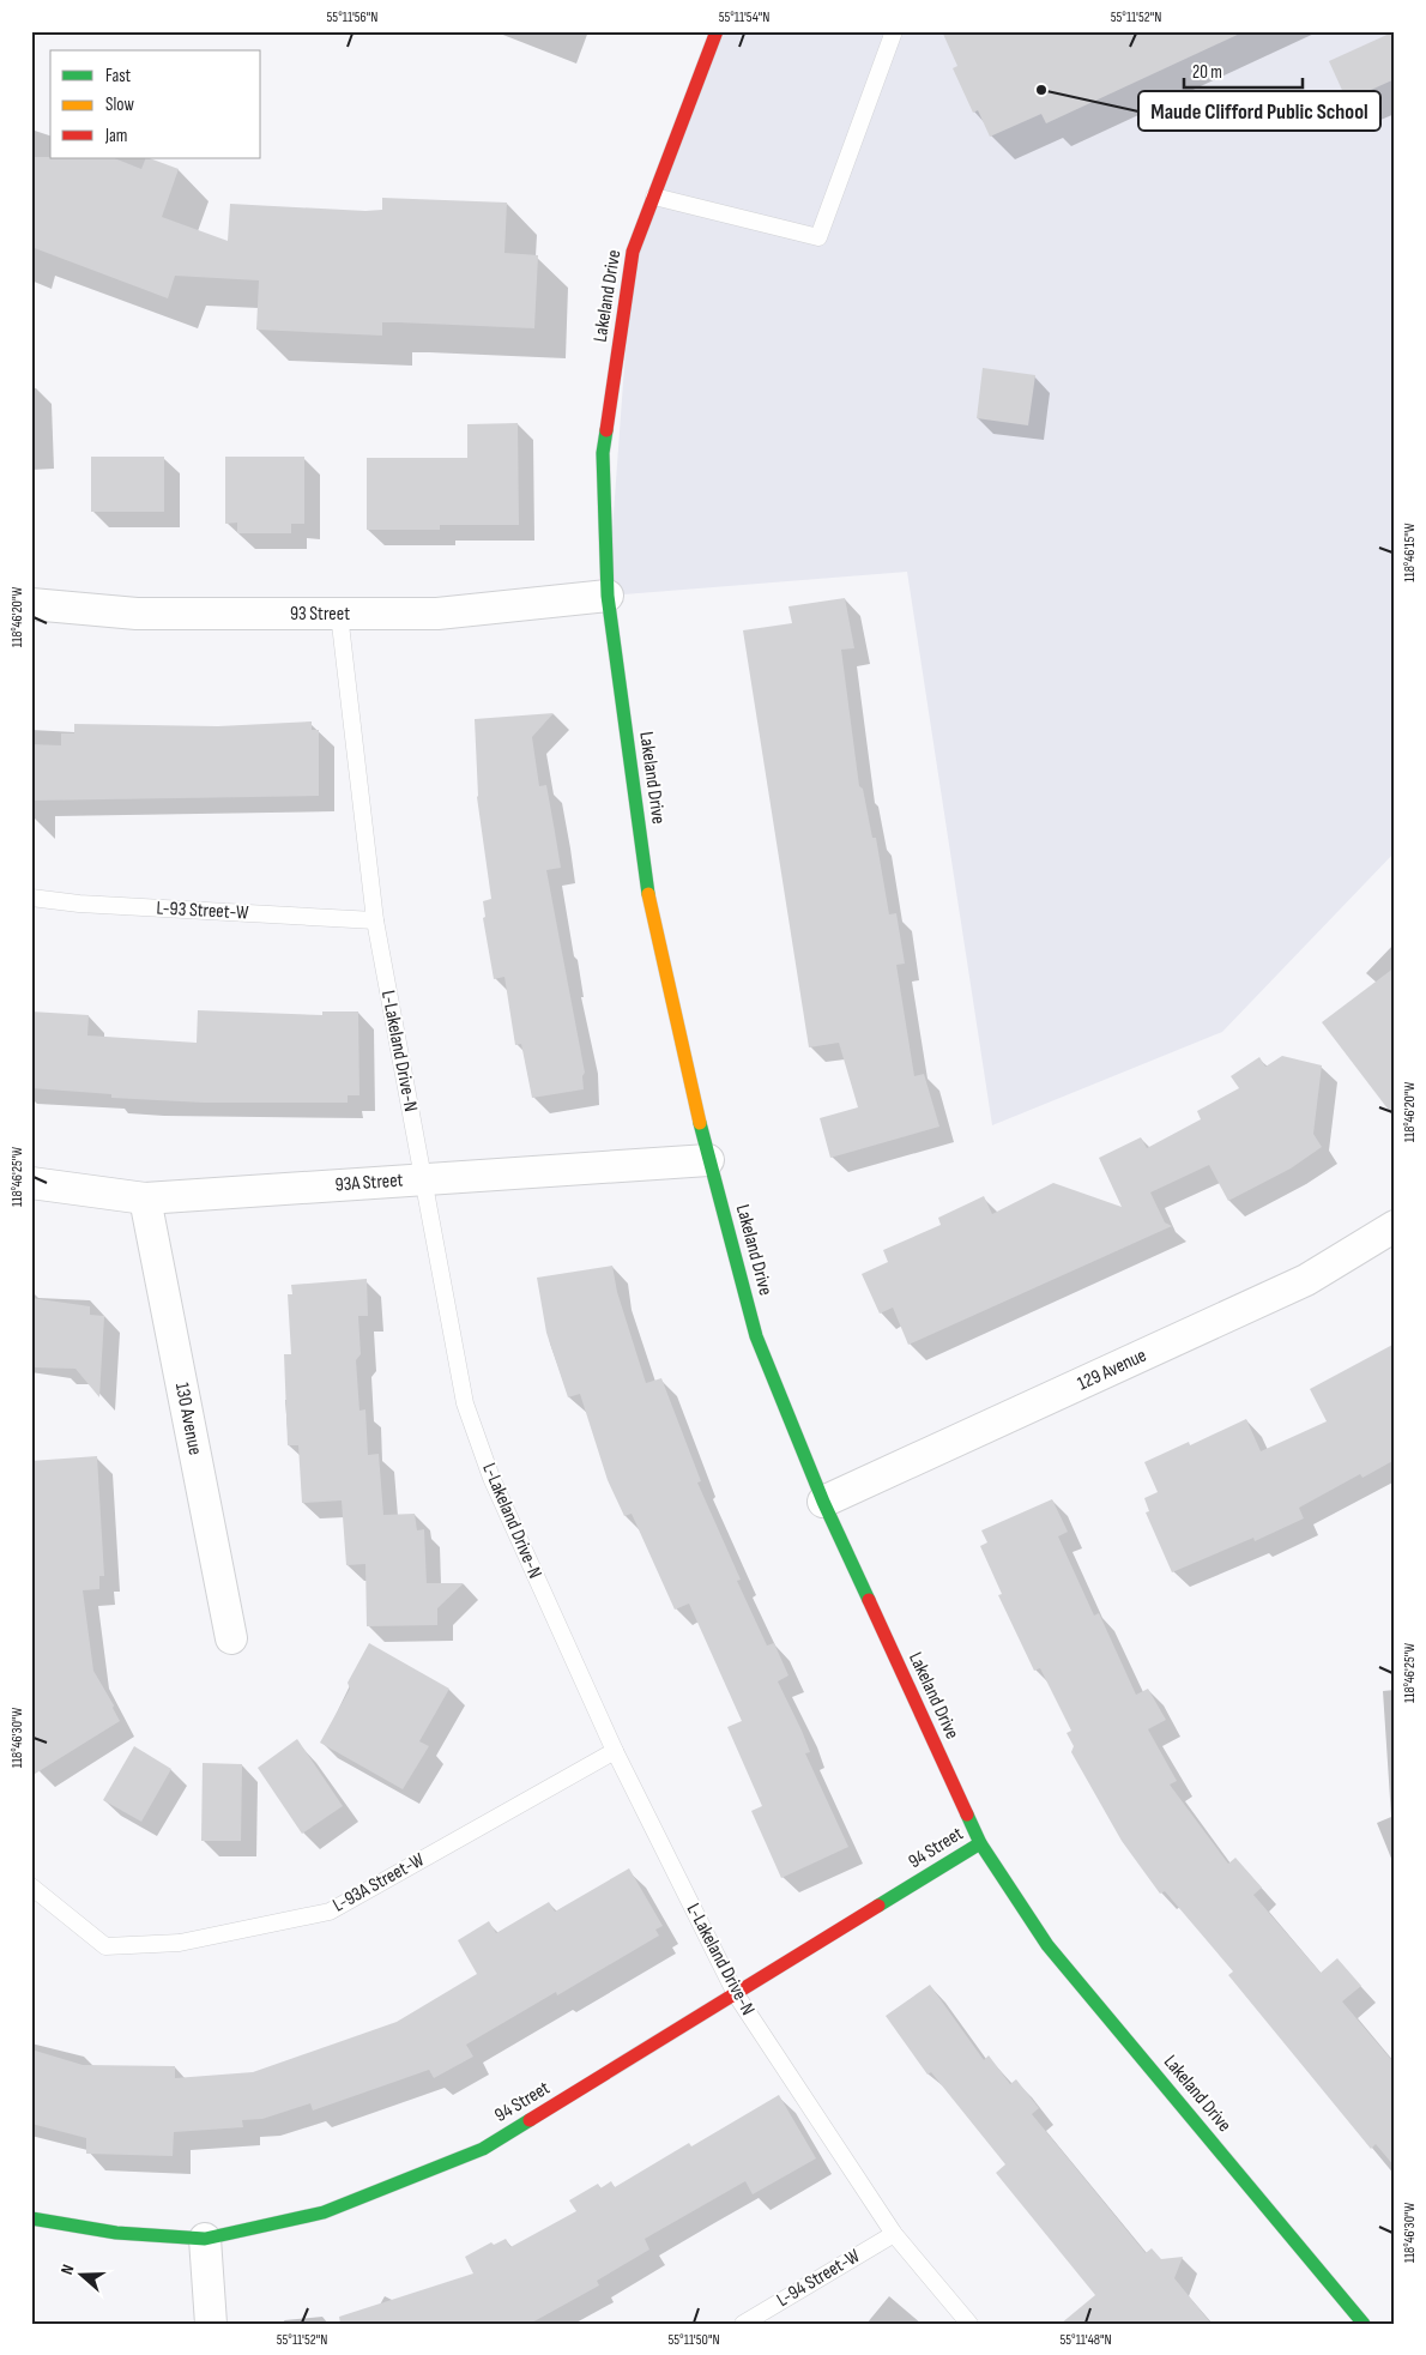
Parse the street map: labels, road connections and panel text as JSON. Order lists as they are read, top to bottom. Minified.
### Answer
{"streets":{"street":["Lakeland Drive","93 Street","93A Street","129 Avenue","130 Avenue","94 Street"],"lane":["L-93 Street-W","L-Lakeland Drive-N","L-93A Street-W","L-94 Street-W"]},"crossings":[["Lakeland Drive","93 Street"],["Lakeland Drive","93A Street"],["Lakeland Drive","129 Avenue"],["Lakeland Drive","94 Street"],["93 Street","L-Lakeland Drive-N"],["L-93 Street-W","L-Lakeland Drive-N"],["L-Lakeland Drive-N","93A Street"],["L-Lakeland Drive-N","94 Street"],["L-Lakeland Drive-N","L-93A Street-W"],["L-Lakeland Drive-N","L-94 Street-W"],["93A Street","130 Avenue"]],"places":["Maude Clifford Public School"],"legend":["Fast","Slow","Jam"],"scale_bar":"20 m","north":"left","coordinates":["55°11'56\"N","55°11'54\"N","55°11'52\"N","118°46'15\"W","118°46'20\"W","118°46'25\"W","118°46'30\"W","55°11'50\"N","55°11'48\"N"]}
